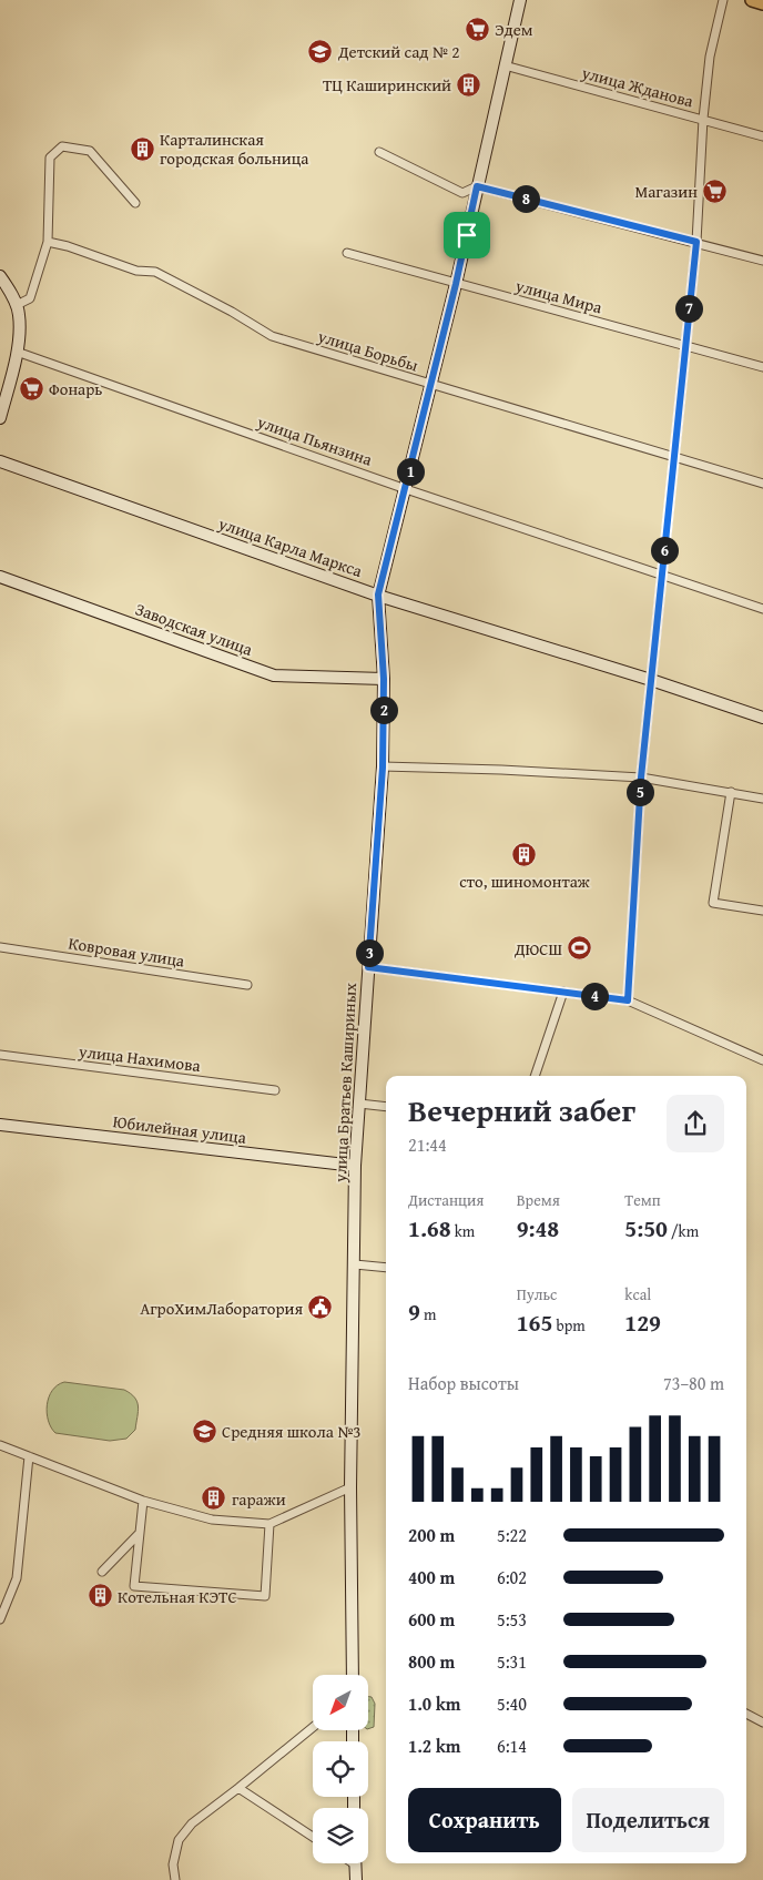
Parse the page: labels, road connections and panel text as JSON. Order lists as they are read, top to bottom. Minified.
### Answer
{"streets":{"main road":["улица Карла Маркса","Заводская улица","улица Братьев Кашириных","Юбилейная улица"],"street":["улица Жданова","улица Мира","улица Борьбы","улица Пьянзина","Ковровая улица","улица Нахимова"]},"crossings":[["улица Жданова","улица Братьев Кашириных"],["улица Мира","улица Братьев Кашириных"],["улица Борьбы","улица Братьев Кашириных"],["улица Пьянзина","улица Братьев Кашириных"],["улица Карла Маркса","улица Братьев Кашириных"],["Заводская улица","улица Братьев Кашириных"],["улица Братьев Кашириных","Юбилейная улица"]],"places":{"supermarket":["Эдем","Магазин","Фонарь"],"school or university":["Детский сад № 2","Средняя школа №3"],"building":["ТЦ Каширинский","Карталинская городская больница","сто, шиномонтаж","гаражи","Котельная КЭТС"],"sports":["ДЮСШ"],"public building":["АгроХимЛаборатория"]},"north":"bottom left","page":{"pins":["8","7","1","6","2","5","3","4"],"heading":["Вечерний забег","21:44"],"stats":[["Дистанция","1.68 km"],["Время","9:48"],["Темп","5:50 /km"],["9 m"],["Пульс","165 bpm"],["kcal","129"]],"chart":["Набор высоты","73–80 m"],"list":[{"name":"200 m","note":"5:22"},{"name":"400 m","note":"6:02"},{"name":"600 m","note":"5:53"},{"name":"800 m","note":"5:31"},{"name":"1.0 km","note":"5:40"},{"name":"1.2 km","note":"6:14"}],"buttons":["Сохранить","Поделиться"]}}
